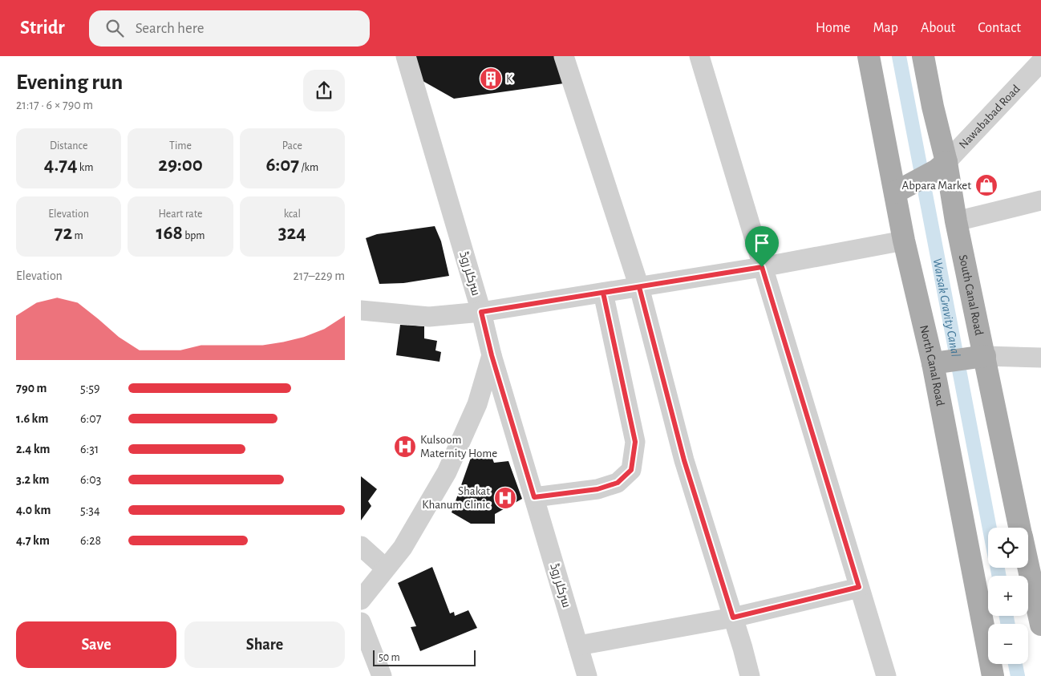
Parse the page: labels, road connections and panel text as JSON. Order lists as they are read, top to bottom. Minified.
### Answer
{"streets":{"main road":["South Canal Road","North Canal Road"],"street":["Nawababad Road","سرکلر روڈ"]},"crossings":[["Nawababad Road","South Canal Road"]],"water":["Warsak Gravity Canal"],"places":{"building":["K"],"shop":["Abpara Market"],"hospital":["Kulsoom Maternity Home","Shakat Khanum Clinic"]},"scale_bar":"50 m","page":{"header":"Stridr","search":"Search here","nav":["Home","Map","About","Contact"],"heading":["Evening run","21:17 · 6 × 790 m"],"stats":[["Distance","4.74 km"],["Time","29:00"],["Pace","6:07 /km"],["Elevation","72 m"],["Heart rate","168 bpm"],["kcal","324"]],"chart":["Elevation","217–229 m"],"list":[{"name":"790 m","note":"5:59"},{"name":"1.6 km","note":"6:07"},{"name":"2.4 km","note":"6:31"},{"name":"3.2 km","note":"6:03"},{"name":"4.0 km","note":"5:34"},{"name":"4.7 km","note":"6:28"}],"map_buttons":["+","−"],"buttons":["Save","Share"],"scale":"50 m"}}
